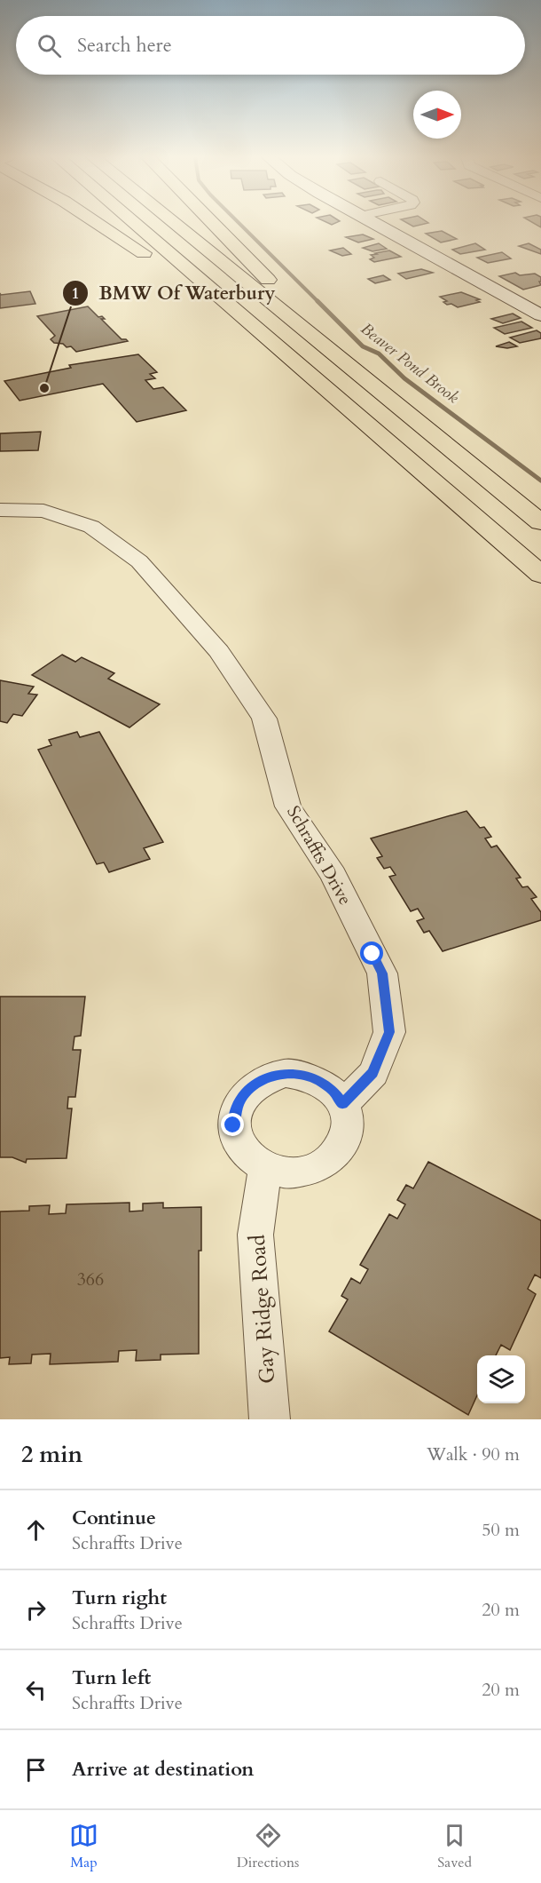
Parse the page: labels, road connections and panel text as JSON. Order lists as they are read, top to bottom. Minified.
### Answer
{"streets":{"street":["Schraffts Drive","Gay Ridge Road"]},"crossings":[["Schraffts Drive","Gay Ridge Road"]],"water":["Beaver Pond Brook"],"places":["BMW Of Waterbury"],"house_numbers":["366"],"north":"right","page":{"search":"Search here","heading":["2 min","Walk · 90 m"],"list":[["Continue","Schraffts Drive","50 m"],["Turn right","Schraffts Drive","20 m"],["Turn left","Schraffts Drive","20 m"],"Arrive at destination"],"nav":["Map","Directions","Saved"]}}
